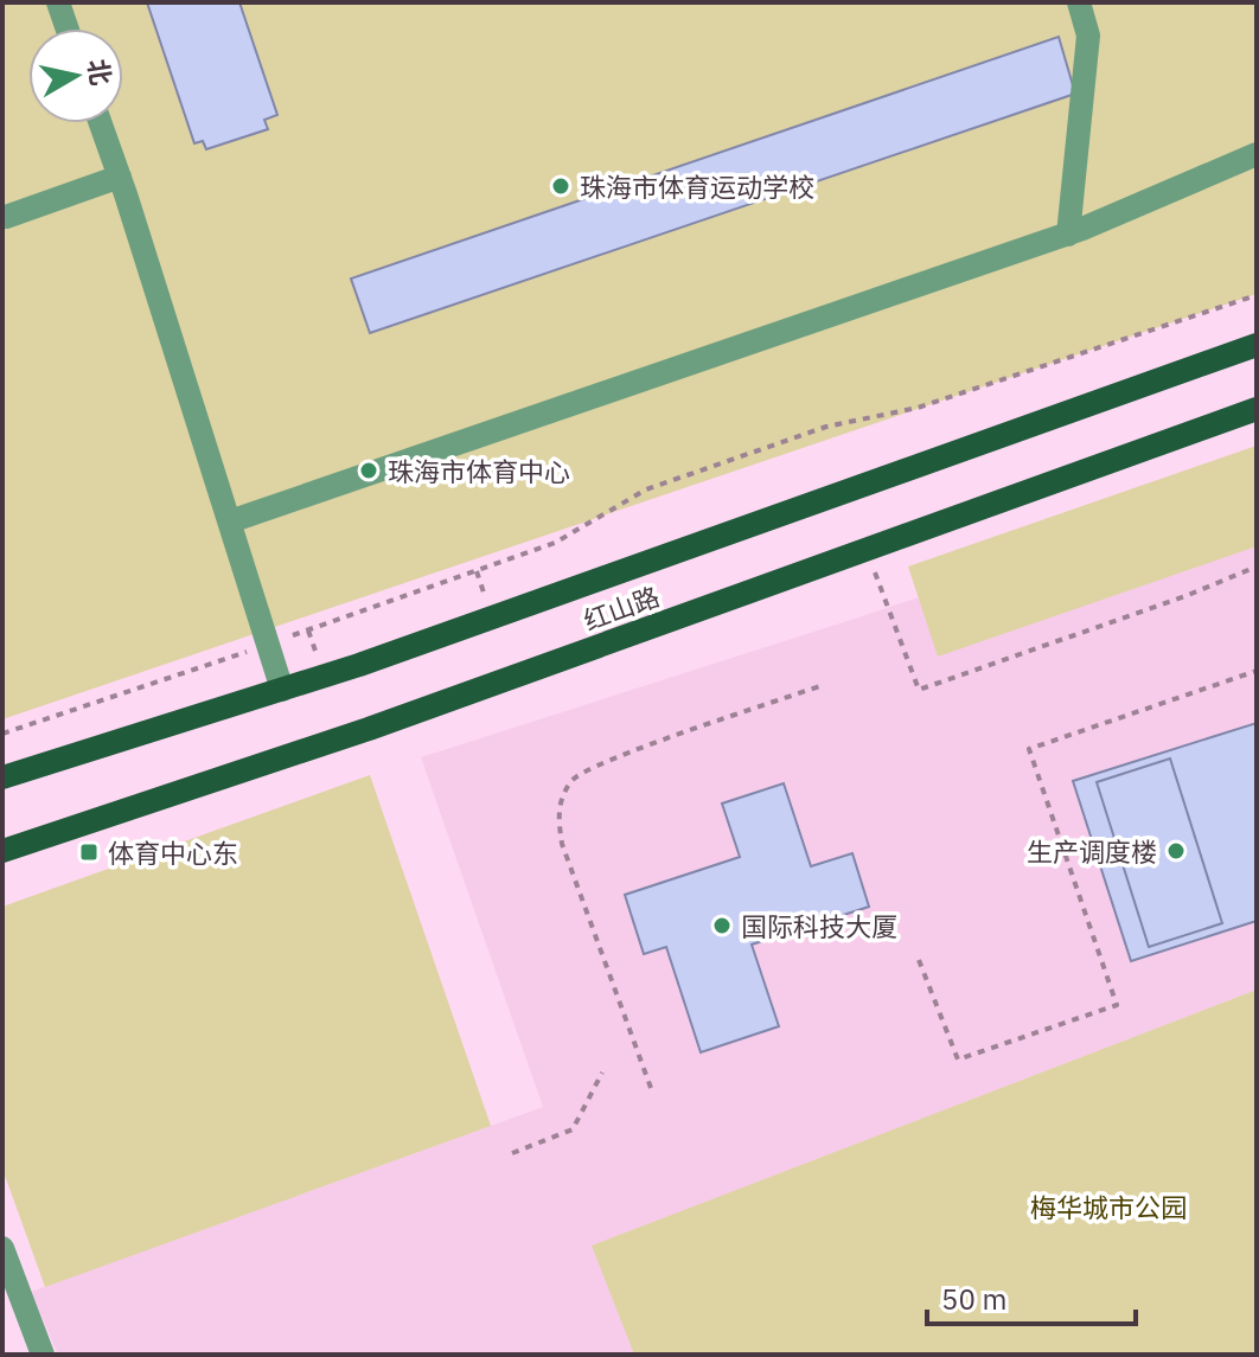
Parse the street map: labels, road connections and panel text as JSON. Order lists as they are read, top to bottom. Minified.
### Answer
{"streets":{"main road":["红山路"]},"parks":["梅华城市公园"],"places":{"other":["珠海市体育运动学校","珠海市体育中心","生产调度楼","国际科技大厦"],"transit":["体育中心东"]},"scale_bar":"50 m","north":"right"}
